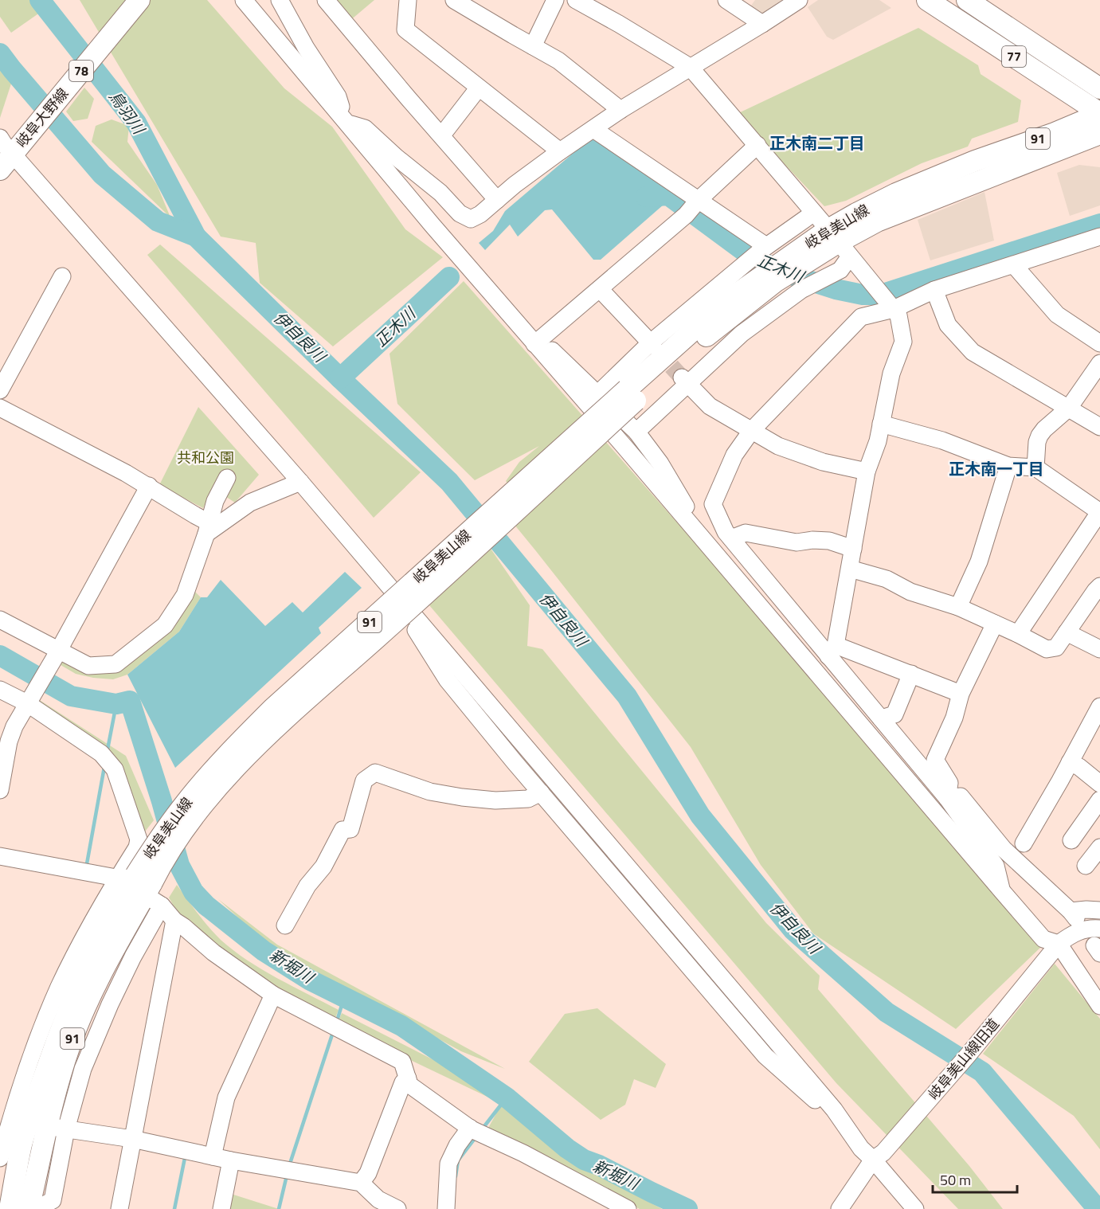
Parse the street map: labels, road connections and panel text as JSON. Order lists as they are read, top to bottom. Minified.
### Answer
{"streets":{"main road":["77","78","岐阜大野線","91","岐阜美山線"],"street":["岐阜美山線旧道"]},"crossings":[["77","岐阜美山線"]],"districts":["正木南二丁目","正木南一丁目"],"water":["鳥羽川","正木川","伊自良川","新堀川"],"parks":["共和公園"],"scale_bar":"50 m"}
